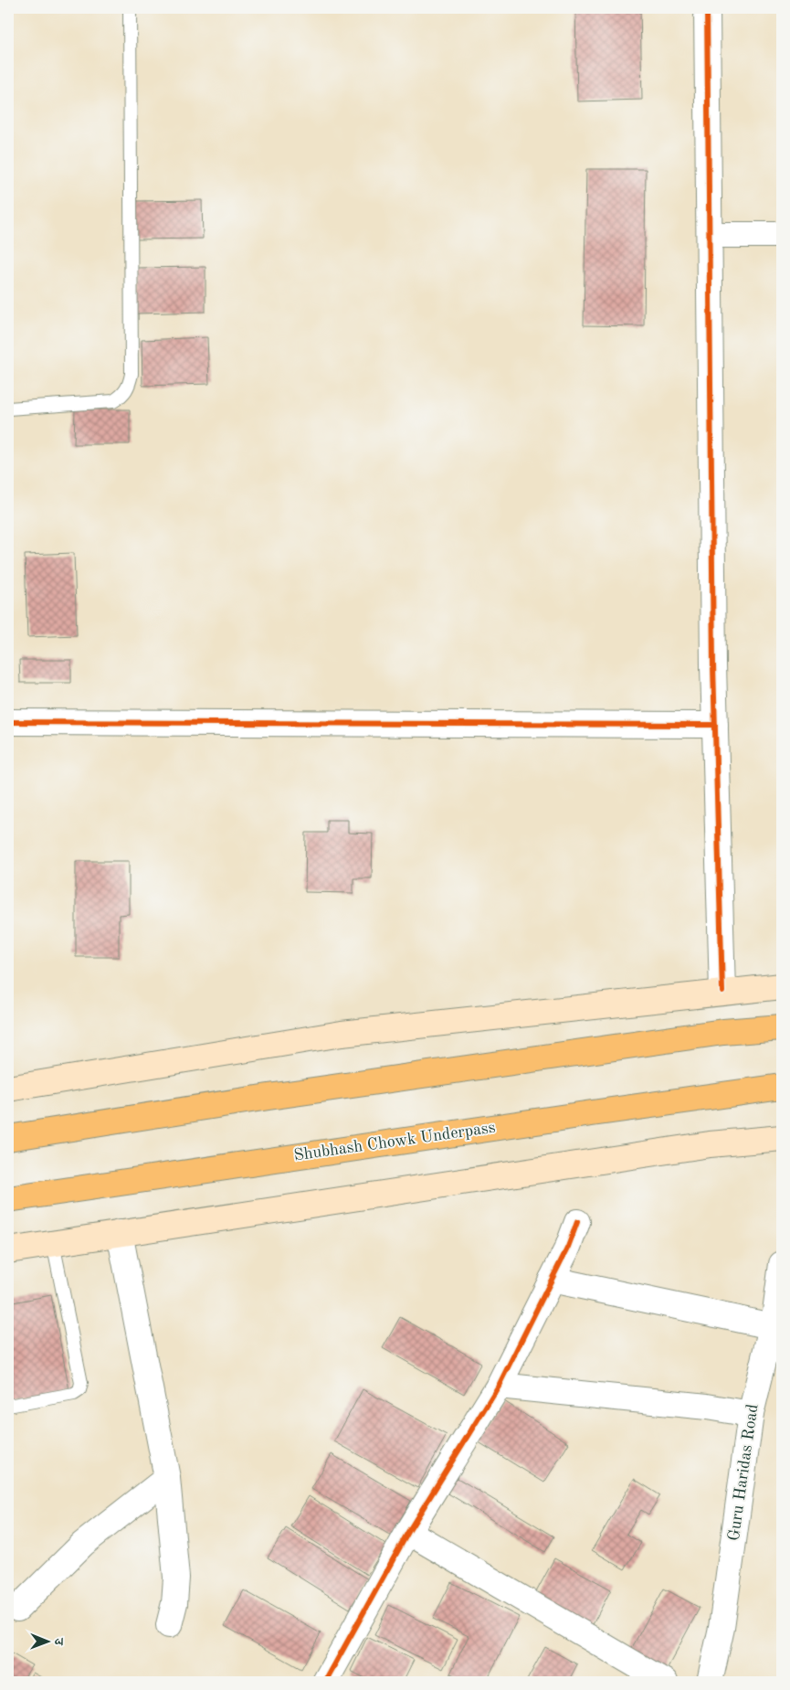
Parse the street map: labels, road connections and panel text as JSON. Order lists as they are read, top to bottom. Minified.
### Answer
{"streets":{"highway":["Shubhash Chowk Underpass"],"street":["Guru Haridas Road"]},"north":"right"}
